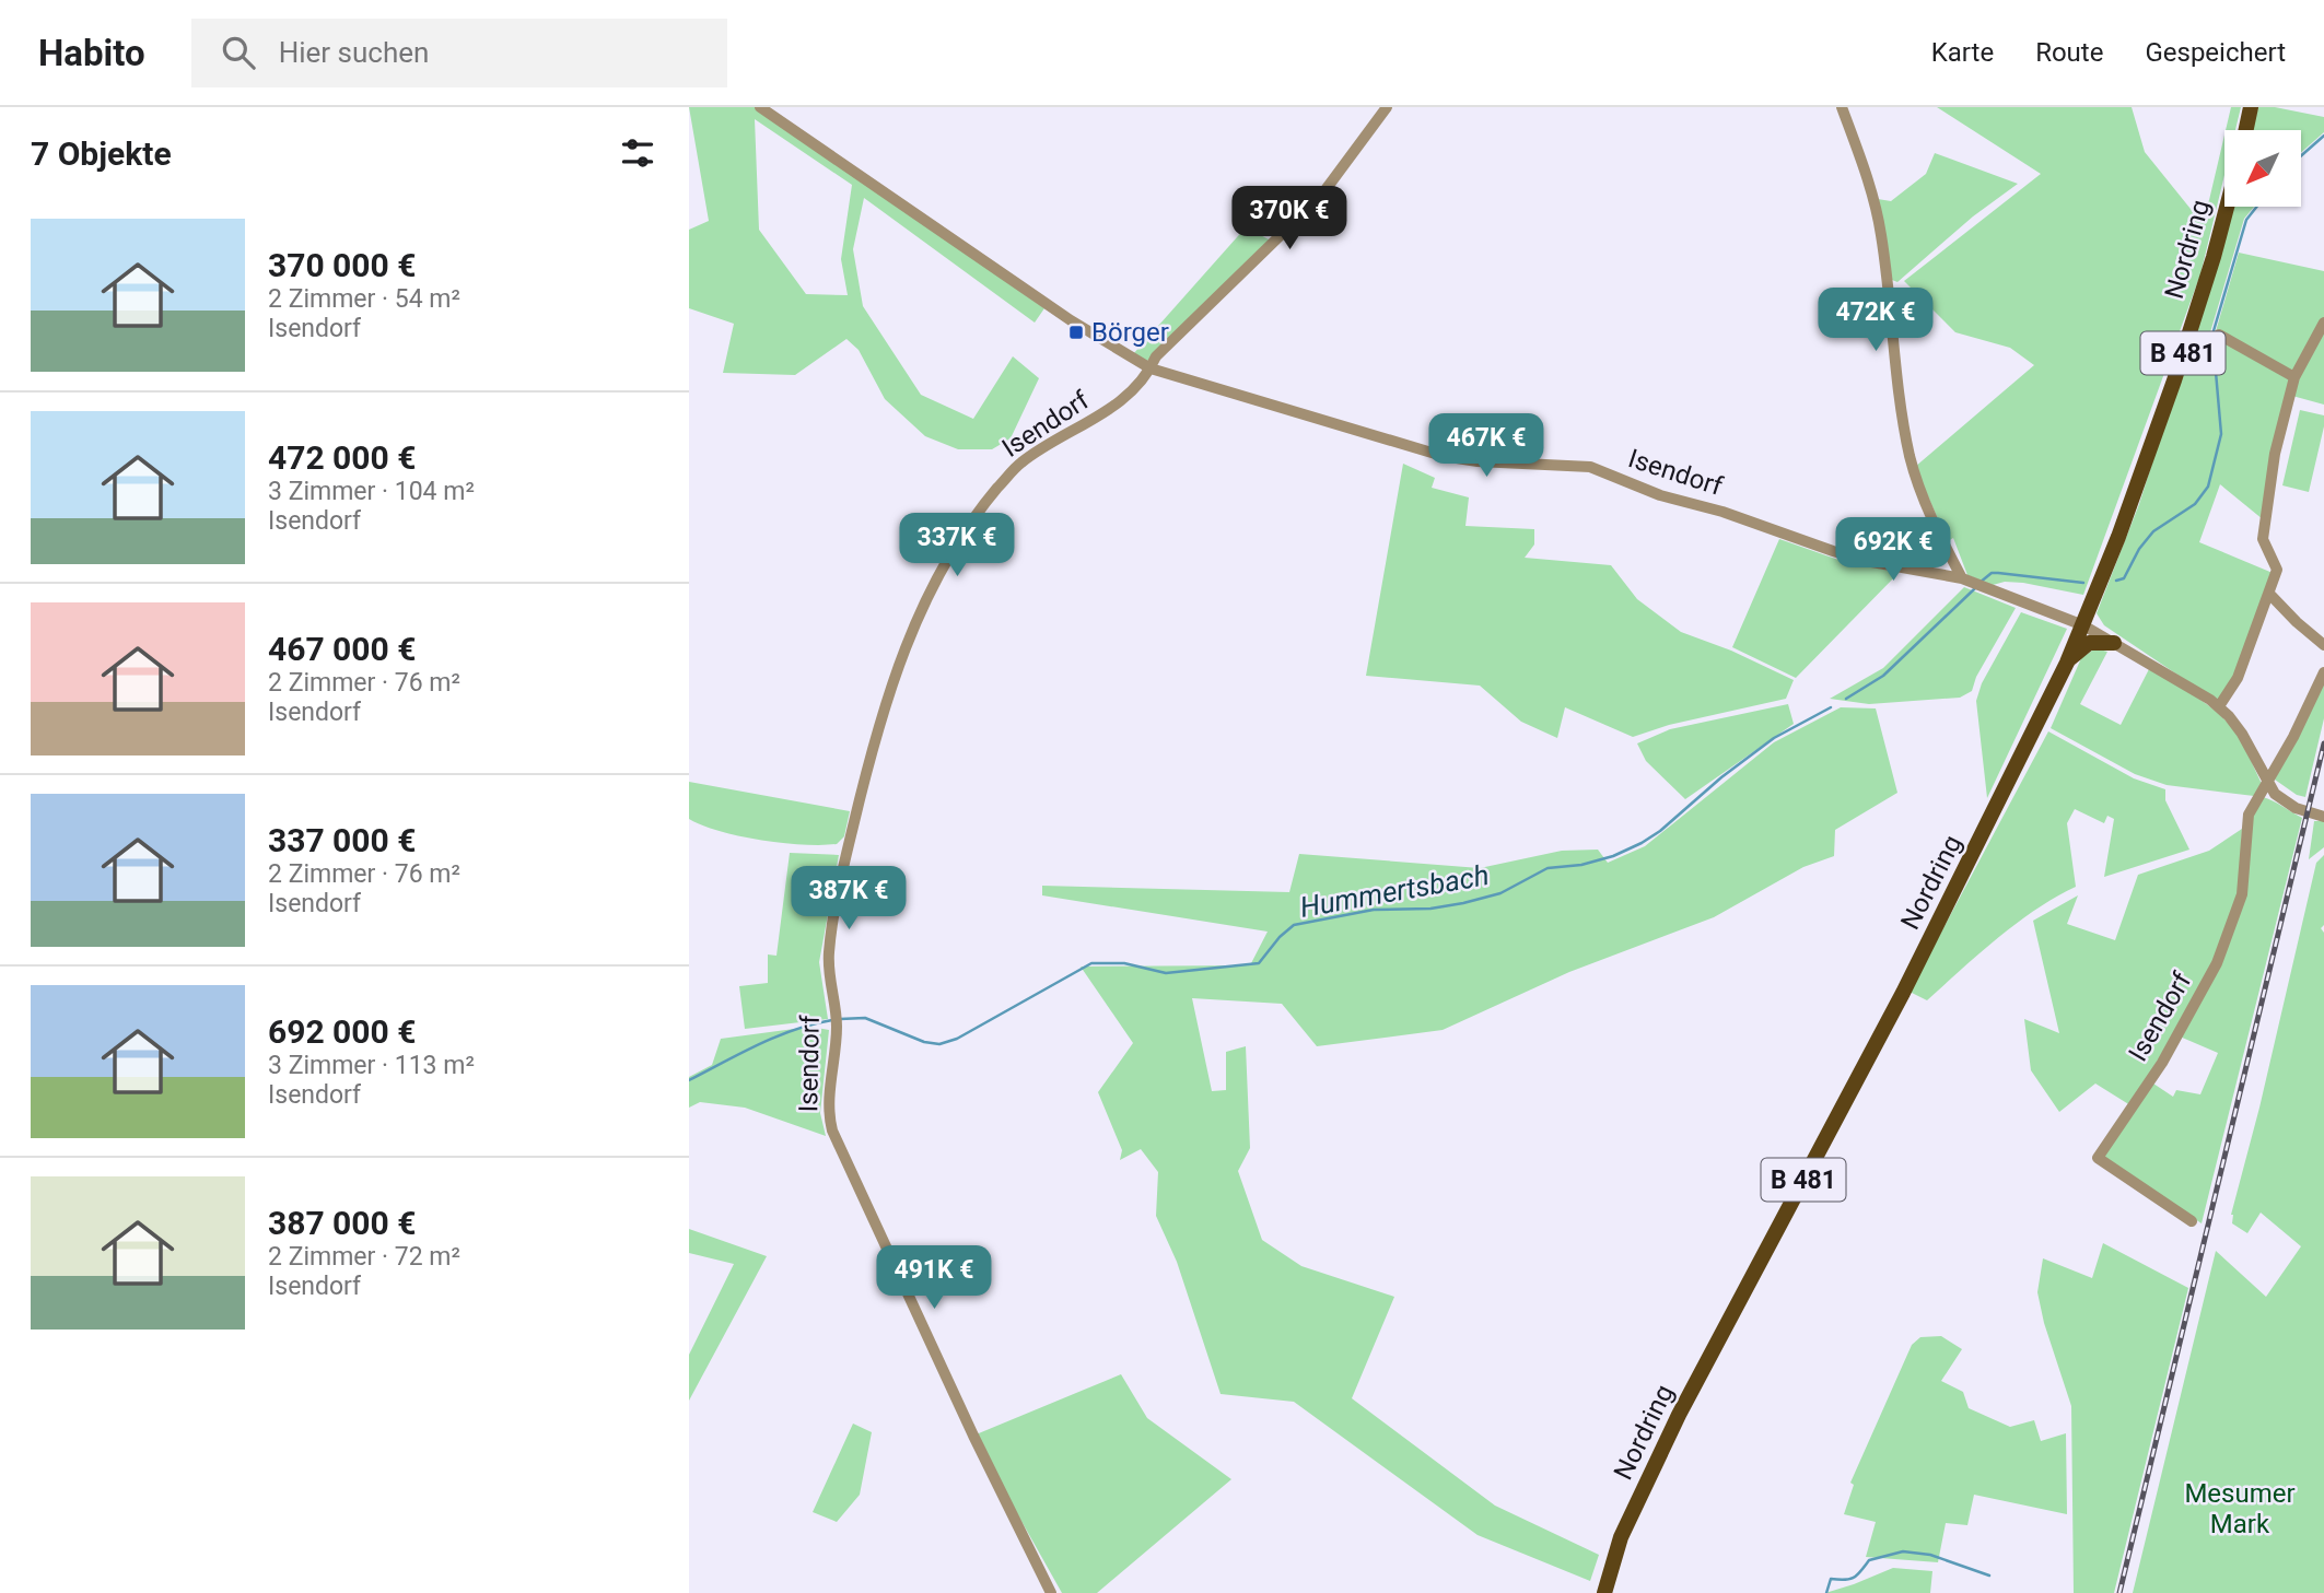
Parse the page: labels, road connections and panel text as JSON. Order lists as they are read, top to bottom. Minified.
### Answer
{"streets":{"main road":["Nordring","B 481"],"street":["Isendorf"]},"crossings":[["Nordring","Isendorf"]],"water":["Hummertsbach"],"parks":["Mesumer Mark"],"places":{"transit":["Börger"]},"north":"bottom left","page":{"header":"Habito","search":"Hier suchen","nav":["Karte","Route","Gespeichert"],"heading":"7 Objekte","price":["370K €","472K €","467K €","337K €","692K €","387K €","491K €"],"list":[{"name":"370 000 €","note":"2 Zimmer · 54 m² · Isendorf"},{"name":"472 000 €","note":"3 Zimmer · 104 m² · Isendorf"},{"name":"467 000 €","note":"2 Zimmer · 76 m² · Isendorf"},{"name":"337 000 €","note":"2 Zimmer · 76 m² · Isendorf"},{"name":"692 000 €","note":"3 Zimmer · 113 m² · Isendorf"},{"name":"387 000 €","note":"2 Zimmer · 72 m² · Isendorf"}]}}
